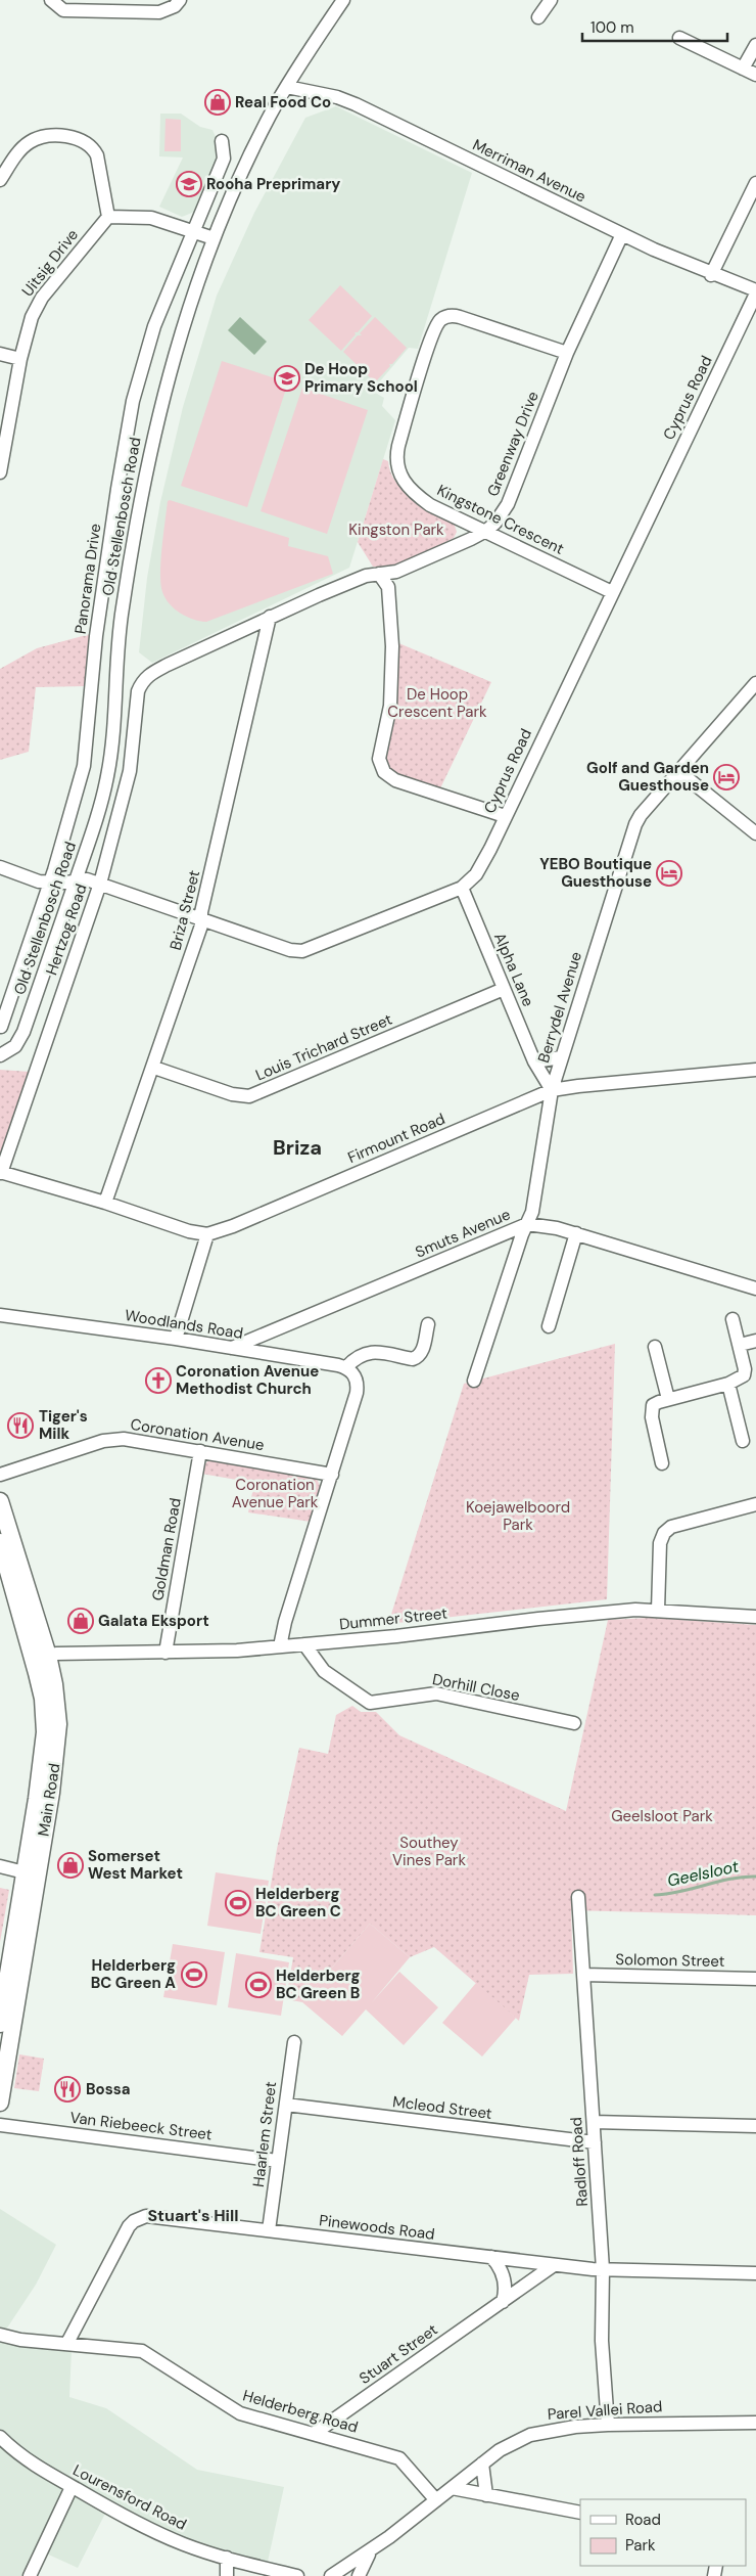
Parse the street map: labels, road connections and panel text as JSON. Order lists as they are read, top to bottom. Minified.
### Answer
{"streets":{"main road":["Main Road"],"street":["Merriman Avenue","Uitsig Drive","Cyprus Road","Greenway Drive","Old Stellenbosch Road","Kingstone Crescent","Panorama Drive","Briza Street","Hertzog Road","Alpha Lane","Berrydel Avenue","Louis Trichard Street","Firmount Road","Smuts Avenue","Woodlands Road","Coronation Avenue","Goldman Road","Dummer Street","Dorhill Close","Solomon Street","Mcleod Street","Van Riebeeck Street","Haarlem Street","Radloff Road","Pinewoods Road","Stuart Street","Parel Vallei Road","Helderberg Road","Lourensford Road"]},"crossings":[["Merriman Avenue","Cyprus Road"],["Merriman Avenue","Greenway Drive"],["Merriman Avenue","Old Stellenbosch Road"],["Cyprus Road","Old Stellenbosch Road"],["Cyprus Road","Kingstone Crescent"],["Cyprus Road","Panorama Drive"],["Cyprus Road","Briza Street"],["Cyprus Road","Hertzog Road"],["Cyprus Road","Alpha Lane"],["Greenway Drive","Kingstone Crescent"],["Greenway Drive","Briza Street"],["Greenway Drive","Hertzog Road"],["Briza Street","Louis Trichard Street"],["Briza Street","Firmount Road"],["Hertzog Road","Firmount Road"],["Alpha Lane","Berrydel Avenue"],["Alpha Lane","Louis Trichard Street"],["Alpha Lane","Firmount Road"],["Berrydel Avenue","Firmount Road"],["Berrydel Avenue","Smuts Avenue"],["Smuts Avenue","Woodlands Road"],["Coronation Avenue","Goldman Road"],["Goldman Road","Dummer Street"],["Dummer Street","Dorhill Close"],["Dummer Street","Main Road"],["Solomon Street","Radloff Road"],["Mcleod Street","Haarlem Street"],["Mcleod Street","Radloff Road"],["Van Riebeeck Street","Haarlem Street"],["Haarlem Street","Pinewoods Road"],["Radloff Road","Pinewoods Road"],["Radloff Road","Parel Vallei Road"],["Pinewoods Road","Stuart Street"],["Pinewoods Road","Helderberg Road"],["Stuart Street","Helderberg Road"],["Parel Vallei Road","Helderberg Road"]],"districts":["Briza","Stuart's Hill"],"water":["Geelsloot"],"parks":["Kingston Park","De Hoop Crescent Park","Coronation Avenue Park","Koejawelboord Park","Geelsloot Park","Southey Vines Park"],"places":{"shop":["Real Food Co","Galata Eksport","Somerset West Market"],"school or university":["Rooha Preprimary","De Hoop Primary School"],"hotel":["Golf and Garden Guesthouse","YEBO Boutique Guesthouse"],"church":["Coronation Avenue Methodist Church"],"restaurant":["Tiger's Milk","Bossa"],"sports":["Helderberg BC Green C","Helderberg BC Green A","Helderberg BC Green B"]},"legend":["Road","Park"],"scale_bar":"100 m"}
